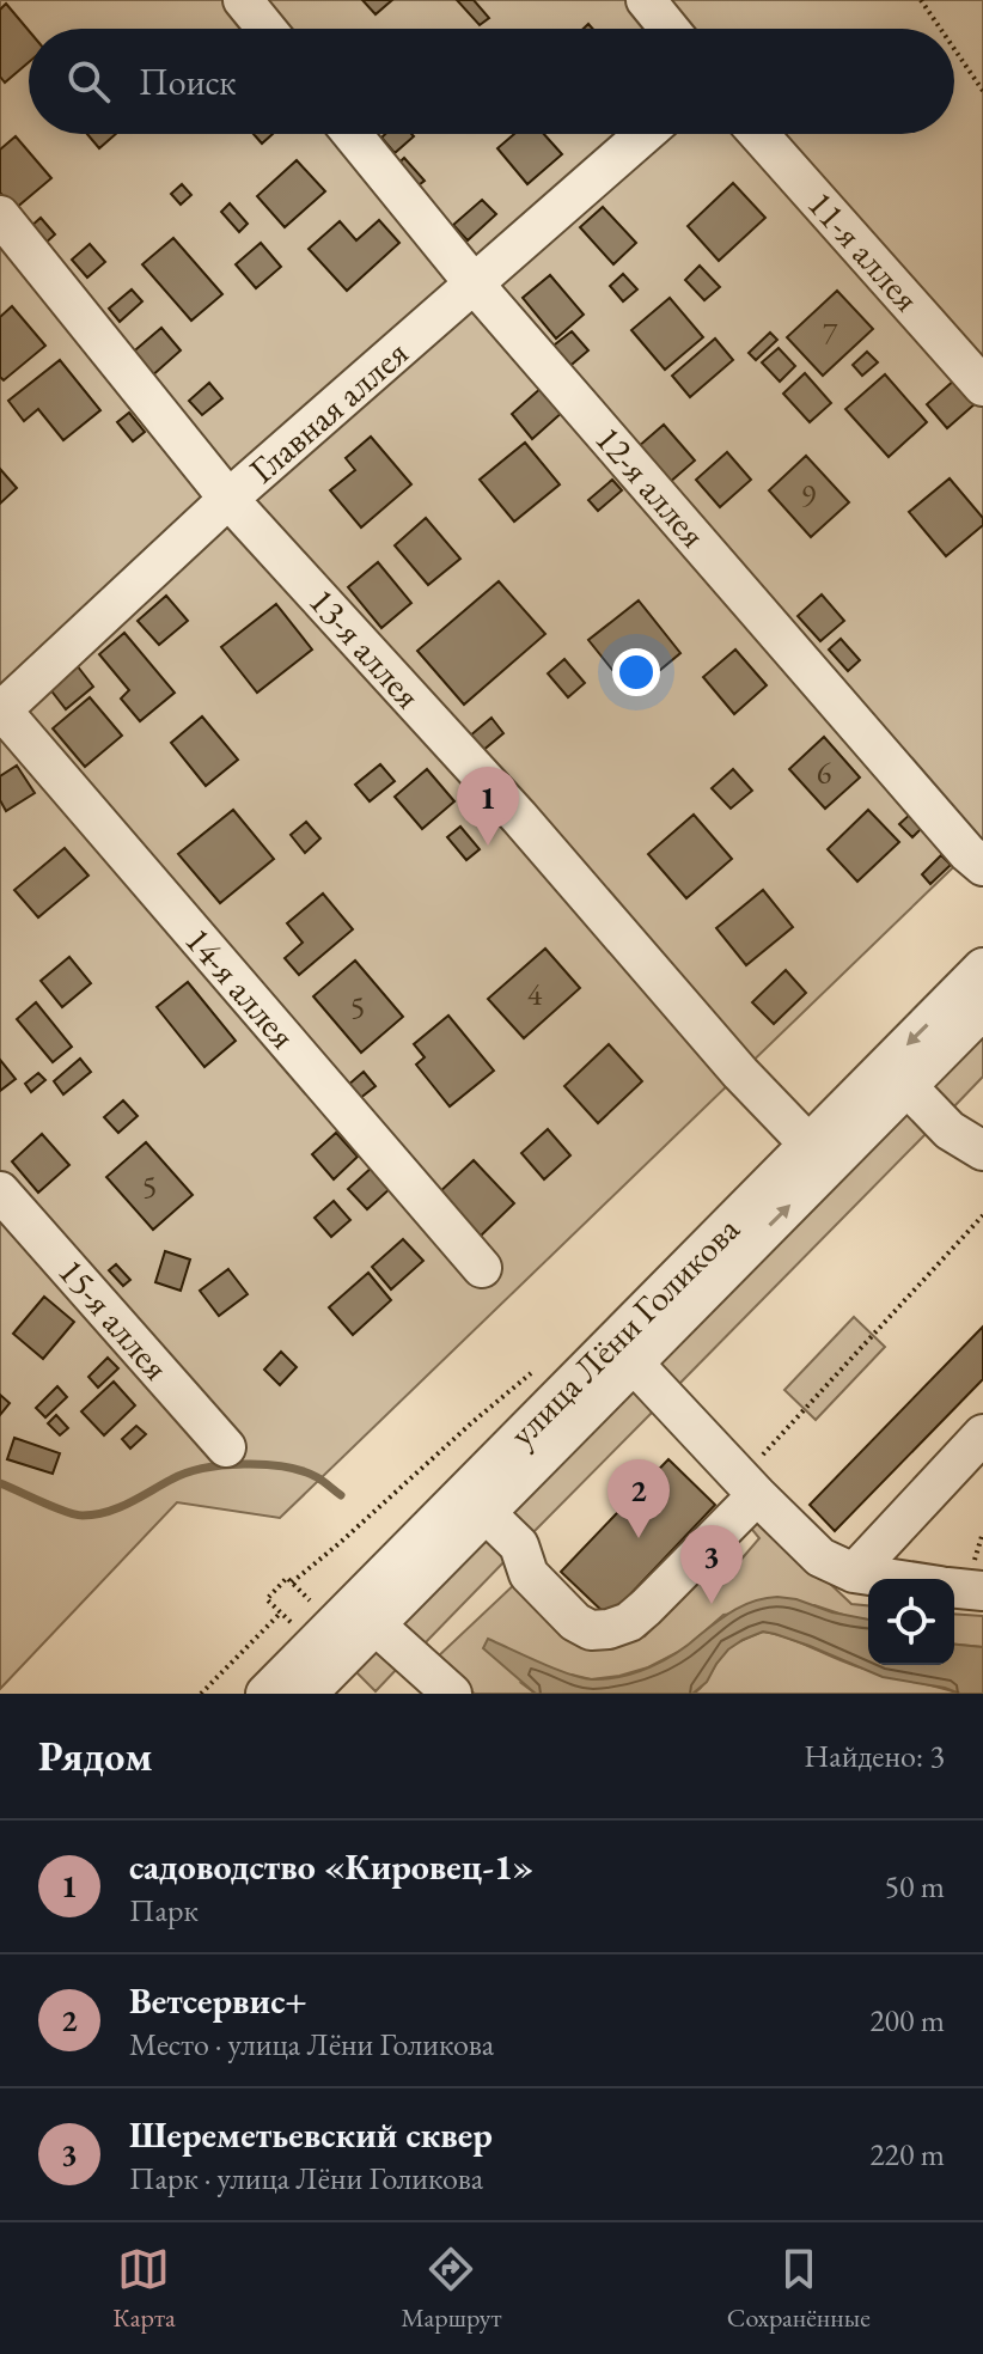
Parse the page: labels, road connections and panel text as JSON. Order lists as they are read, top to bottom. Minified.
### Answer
{"streets":{"street":["11-я аллея","Главная аллея","12-я аллея","13-я аллея","14-я аллея","15-я аллея","улица Лёни Голикова"]},"crossings":[["Главная аллея","12-я аллея"],["Главная аллея","13-я аллея"],["Главная аллея","14-я аллея"],["13-я аллея","улица Лёни Голикова"]],"house_numbers":["7","9","6","4","5","5"],"page":{"search":"Поиск","pins":["1","2","3"],"heading":["Рядом","Найдено: 3"],"list":[{"mark":"1","name":"садоводство «Кировец-1»","note":"Парк","value":"50 m"},{"mark":"2","name":"Ветсервис+","note":"Место · улица Лёни Голикова","value":"200 m"},{"mark":"3","name":"Шереметьевский сквер","note":"Парк · улица Лёни Голикова","value":"220 m"}],"nav":["Карта","Маршрут","Сохранённые"]}}
